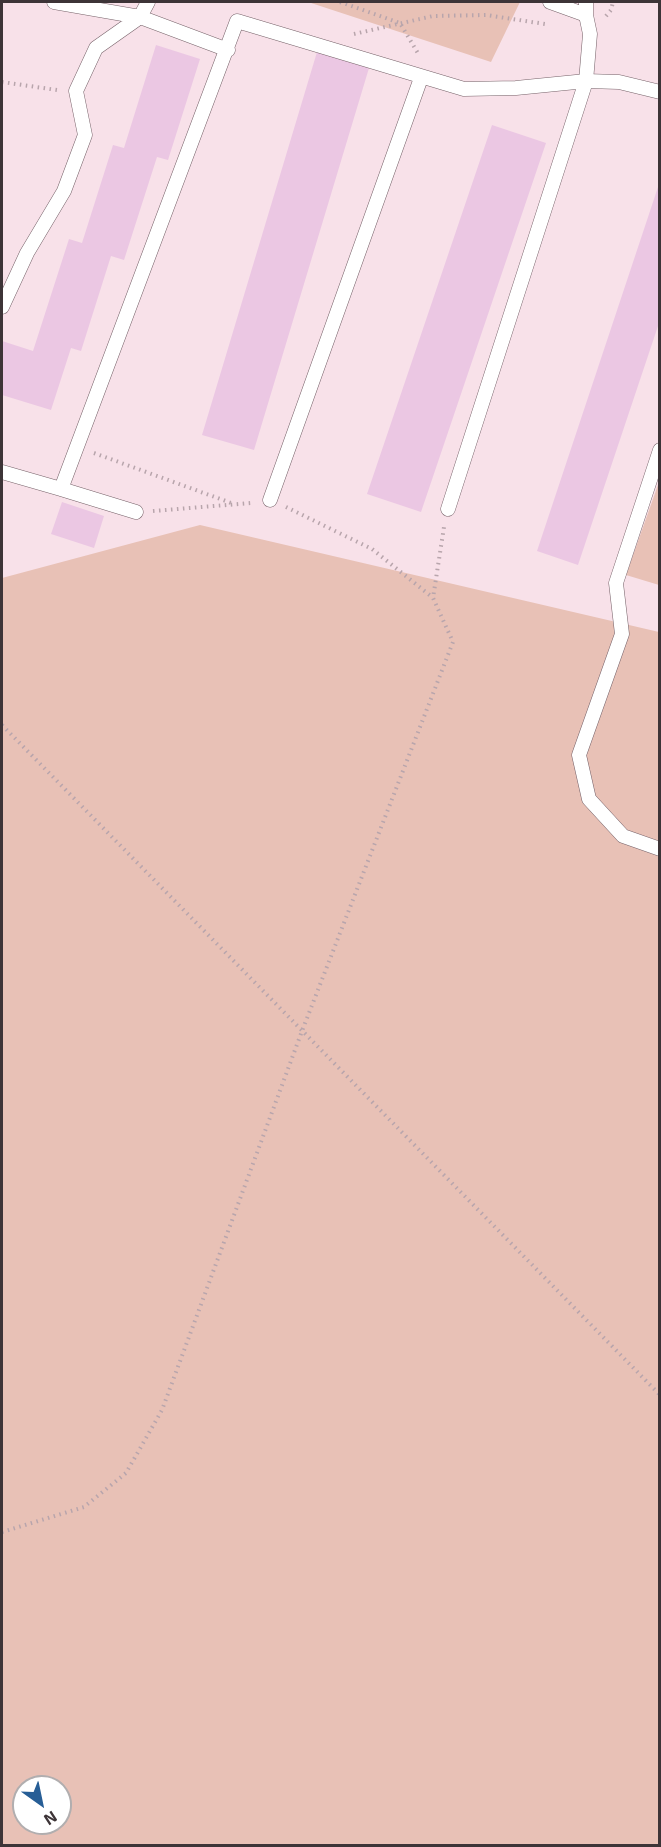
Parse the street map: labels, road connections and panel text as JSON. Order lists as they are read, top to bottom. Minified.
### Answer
{"north":"bottom right"}
